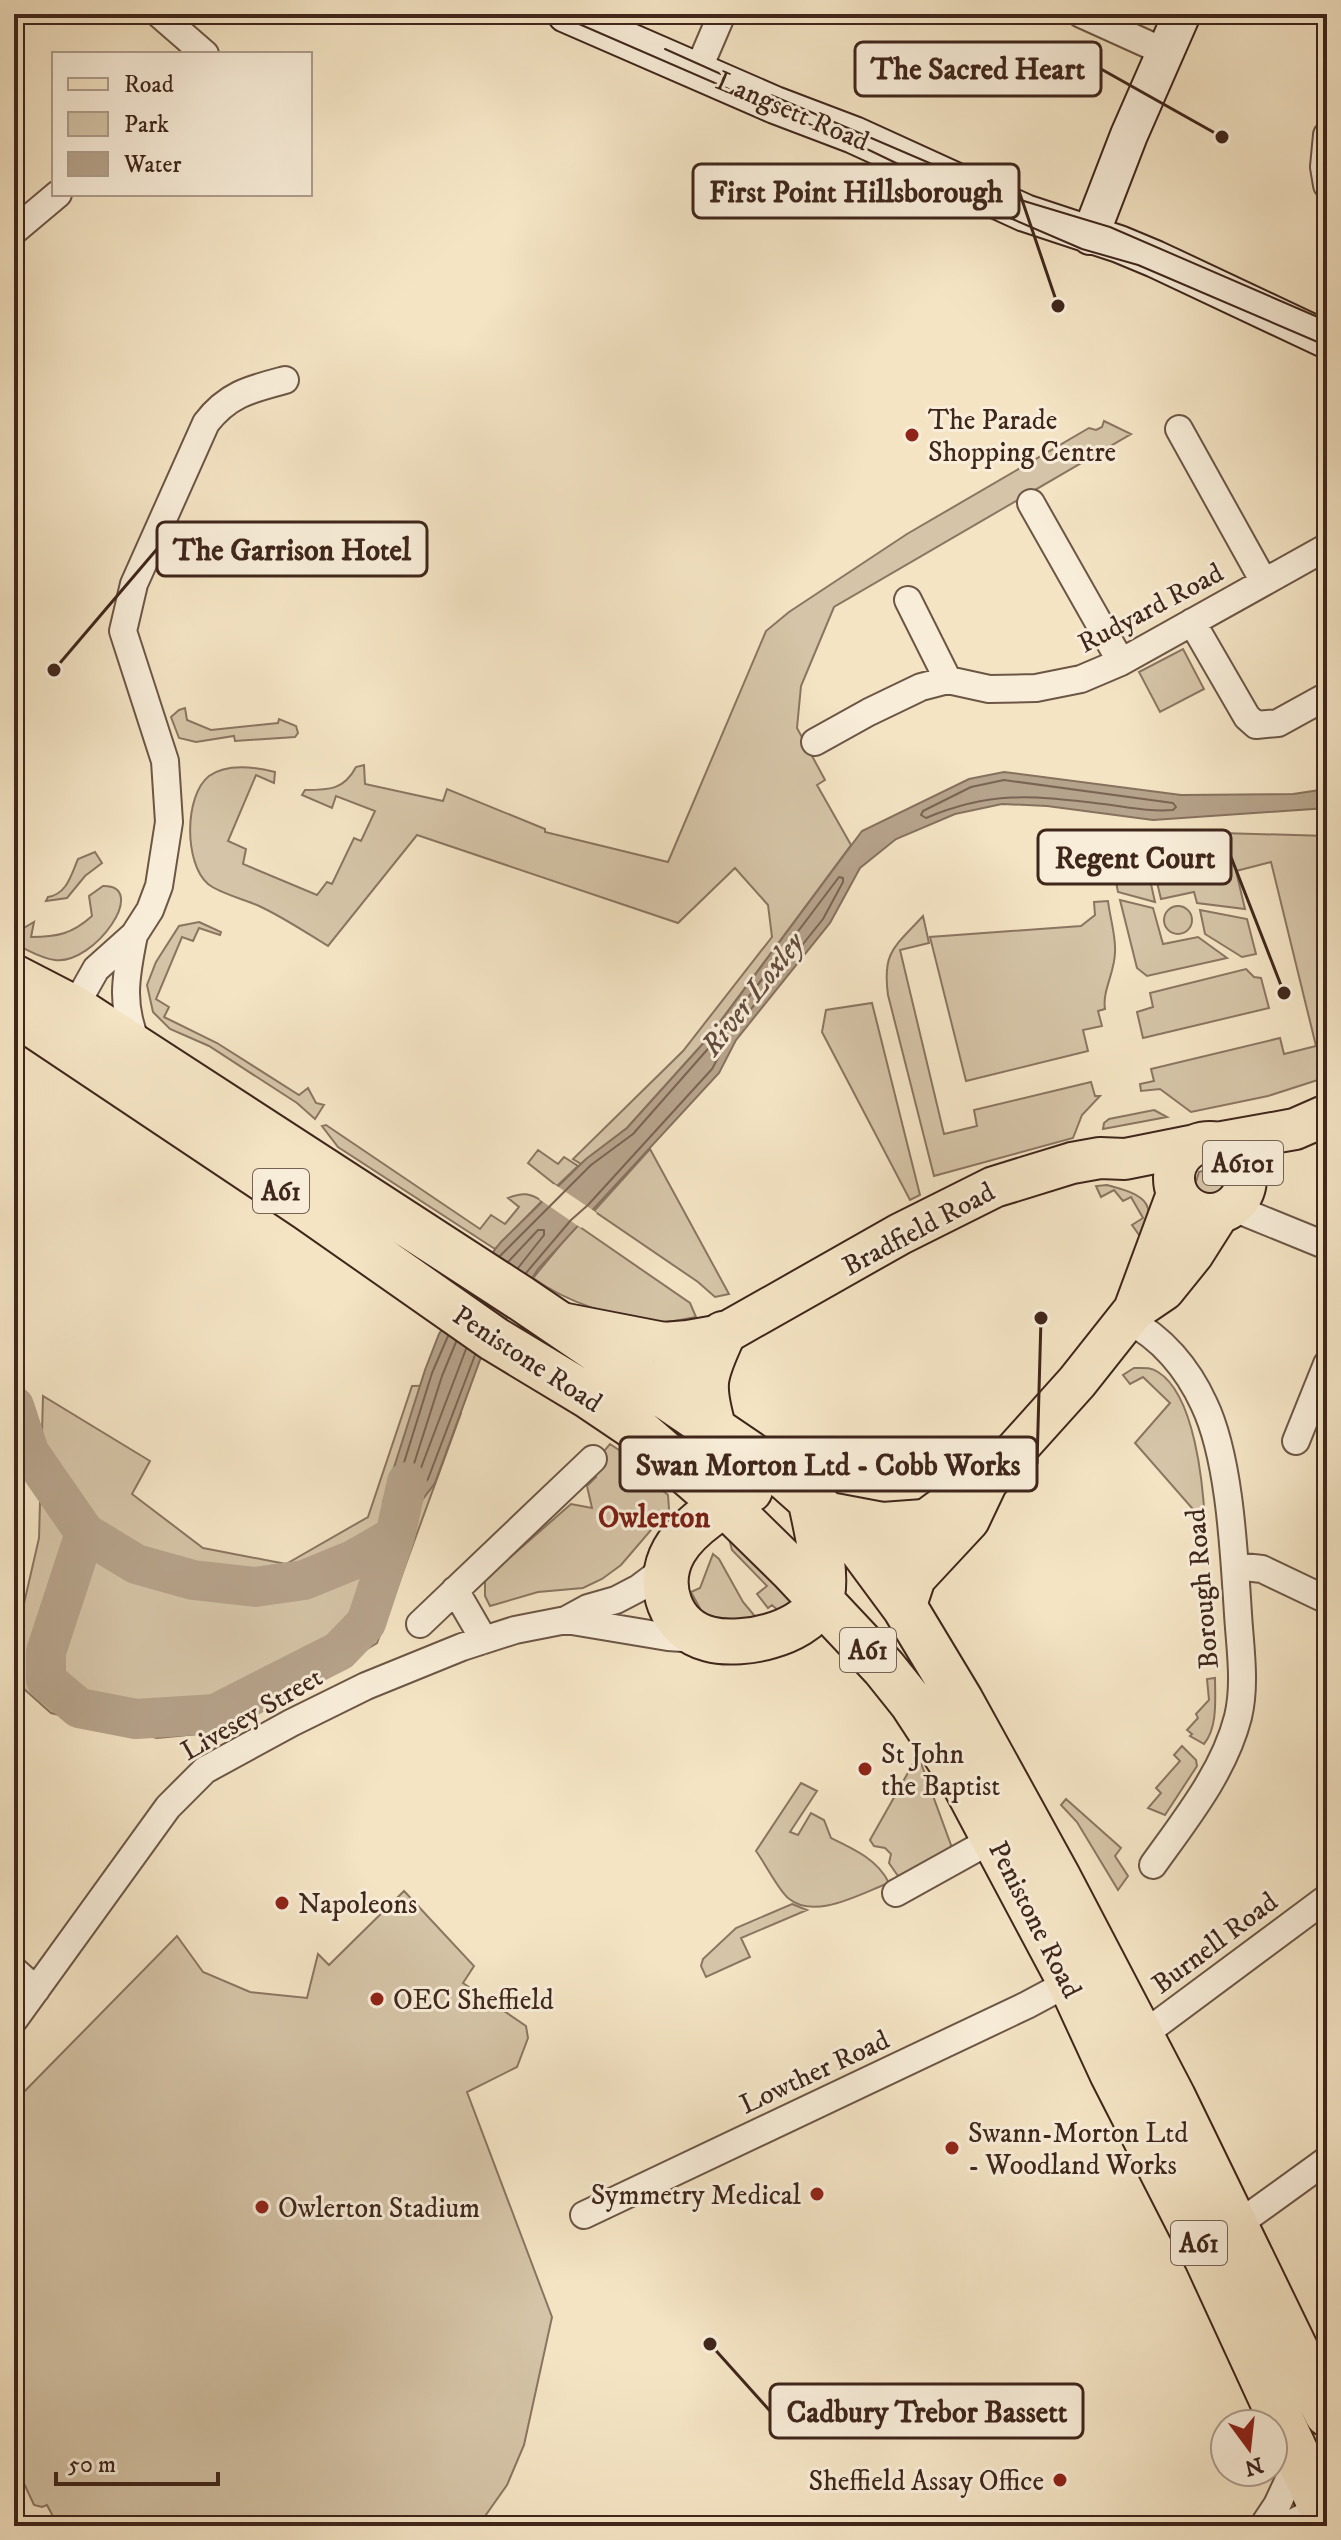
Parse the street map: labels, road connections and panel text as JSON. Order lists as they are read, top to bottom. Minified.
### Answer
{"streets":{"highway":["A61","Penistone Road"],"main road":["A6101","Bradfield Road"],"street":["Langsett Road","Rudyard Road","Borough Road","Livesey Street","Burnell Road","Lowther Road"]},"crossings":[["A6101","Bradfield Road"],["A6101","Penistone Road"],["A6101","Borough Road"],["Penistone Road","Livesey Street"],["Penistone Road","Burnell Road"],["Penistone Road","Lowther Road"]],"districts":["Owlerton"],"water":["River Loxley"],"places":["The Sacred Heart","First Point Hillsborough","The Parade Shopping Centre","The Garrison Hotel","Regent Court","Swan Morton Ltd - Cobb Works","St John the Baptist","Napoleons","OEC Sheffield","Swann-Morton Ltd - Woodland Works","Symmetry Medical","Owlerton Stadium","Cadbury Trebor Bassett","Sheffield Assay Office"],"legend":["Road","Park","Water"],"scale_bar":"50 m","north":"bottom"}
